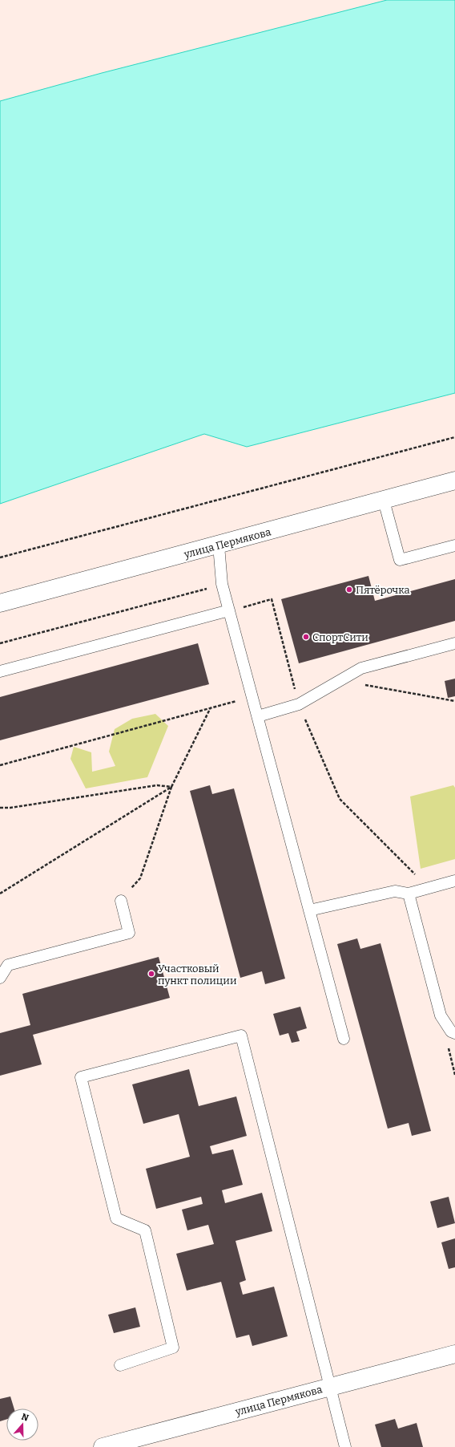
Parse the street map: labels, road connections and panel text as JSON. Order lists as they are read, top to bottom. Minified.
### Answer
{"streets":{"street":["улица Пермякова"]},"places":["Пятёрочка","СпортСити","Участковый пункт полиции"],"north":"top"}
